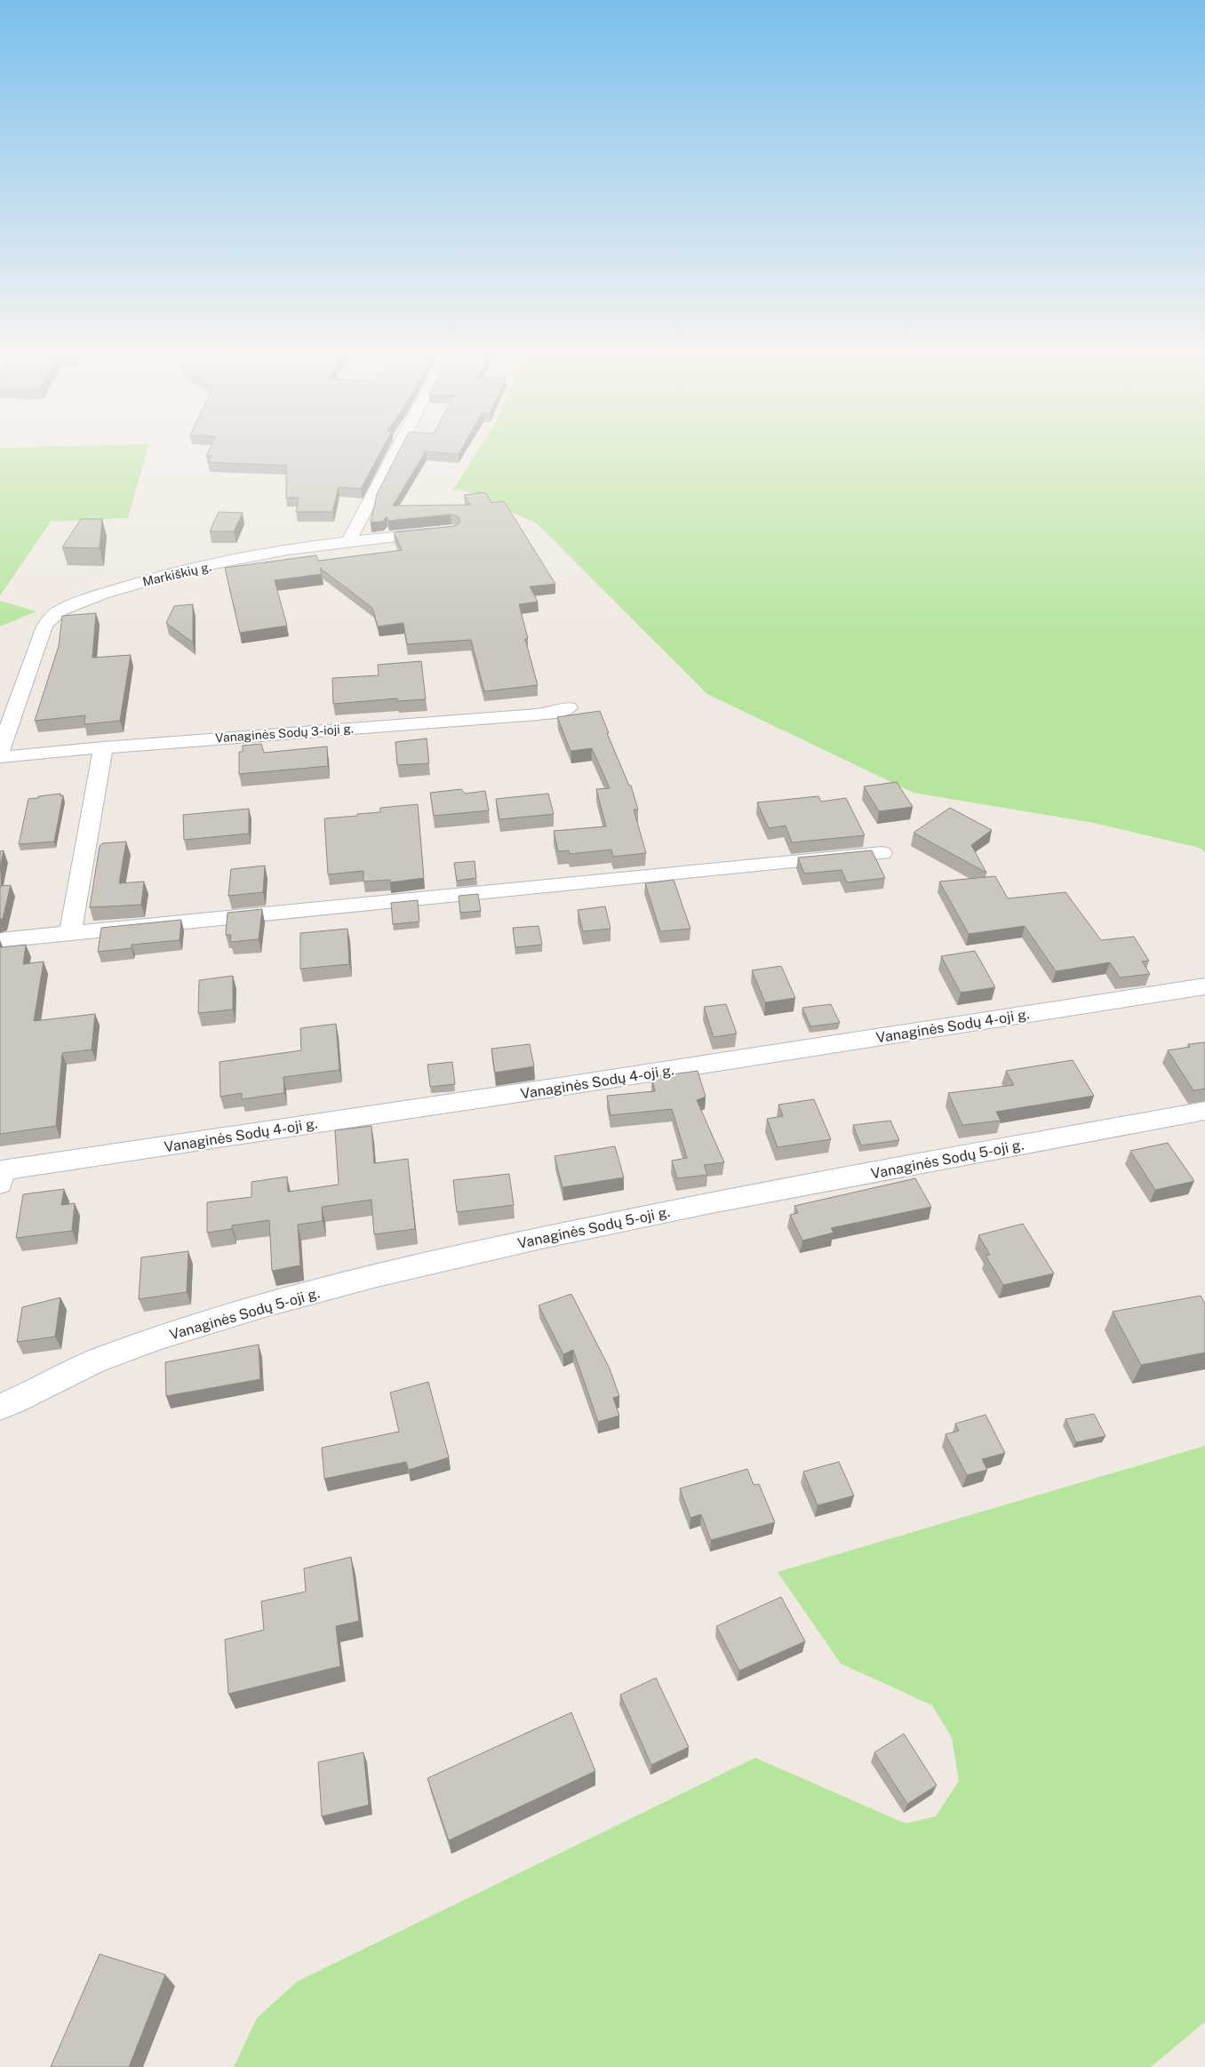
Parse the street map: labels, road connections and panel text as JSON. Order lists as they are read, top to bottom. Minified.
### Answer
{"streets":{"street":["Markiškių g.","Vanaginės Sodų 3-ioji g.","Vanaginės Sodų 4-oji g.","Vanaginės Sodų 5-oji g."]}}
